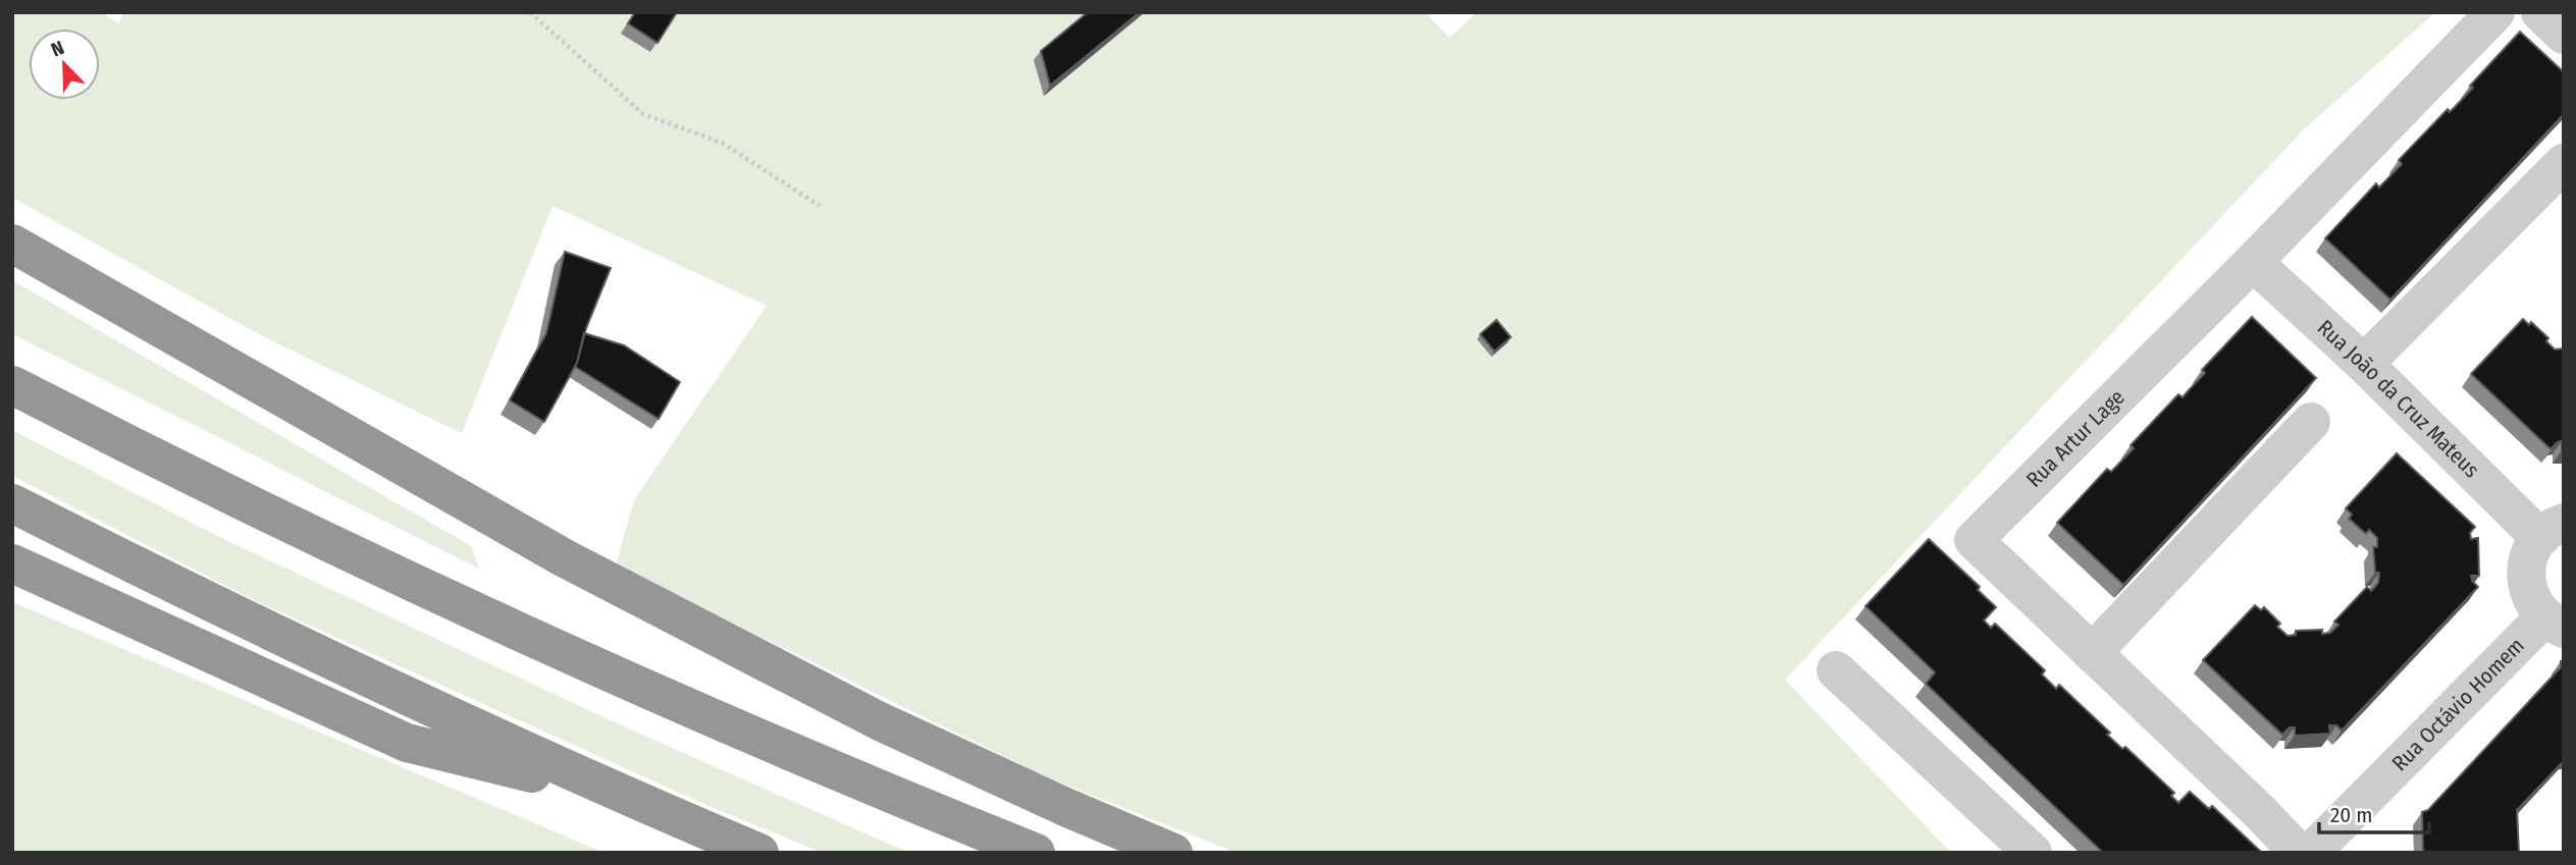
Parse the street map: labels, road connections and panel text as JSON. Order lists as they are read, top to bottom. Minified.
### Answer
{"streets":{"street":["Rua João da Cruz Mateus","Rua Artur Lage","Rua Octávio Homem"]},"crossings":[["Rua João da Cruz Mateus","Rua Artur Lage"],["Rua João da Cruz Mateus","Rua Octávio Homem"]],"scale_bar":"20 m","north":"top left"}
